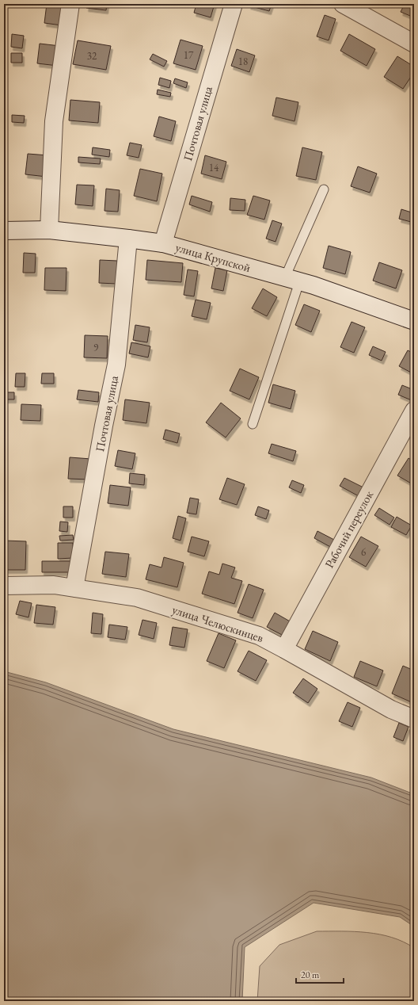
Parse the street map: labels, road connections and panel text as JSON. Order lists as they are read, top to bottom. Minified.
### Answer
{"streets":{"street":["Почтовая улица","улица Крупской","Рабочий переулок","улица Челюскинцев"]},"crossings":[["Почтовая улица","улица Крупской"],["Почтовая улица","улица Челюскинцев"],["Рабочий переулок","улица Челюскинцев"]],"house_numbers":["17","32","18","14","9","6"],"scale_bar":"20 m"}
